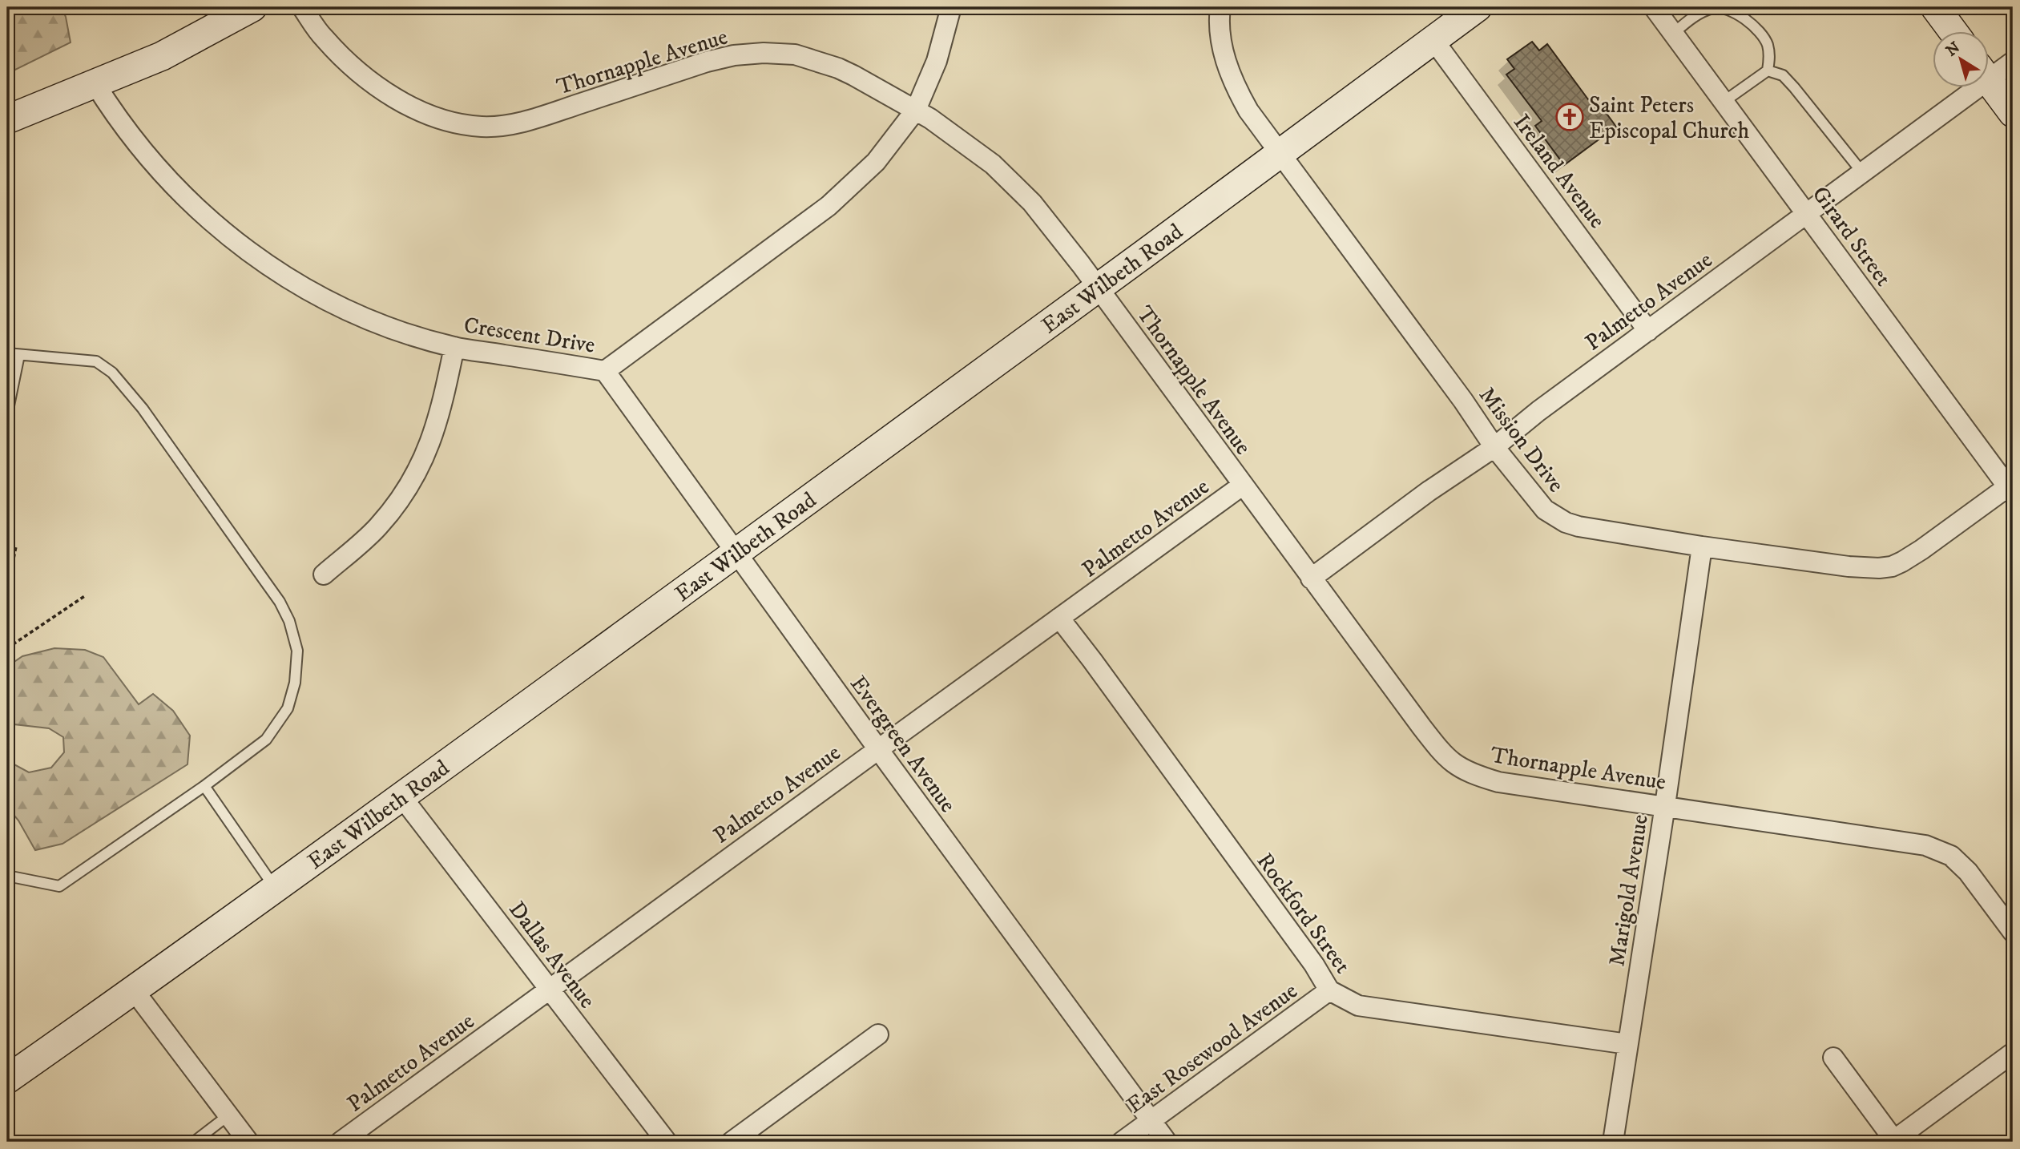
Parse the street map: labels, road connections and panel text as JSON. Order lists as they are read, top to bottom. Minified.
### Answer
{"streets":{"main road":["East Wilbeth Road"],"street":["Thornapple Avenue","Ireland Avenue","Girard Street","Palmetto Avenue","Crescent Drive","Mission Drive","Evergreen Avenue","Marigold Avenue","Rockford Street","Dallas Avenue","East Rosewood Avenue"]},"crossings":[["Thornapple Avenue","East Wilbeth Road"],["Thornapple Avenue","Palmetto Avenue"],["Thornapple Avenue","Crescent Drive"],["Thornapple Avenue","Marigold Avenue"],["Ireland Avenue","East Wilbeth Road"],["Ireland Avenue","Palmetto Avenue"],["Girard Street","Palmetto Avenue"],["Girard Street","Mission Drive"],["East Wilbeth Road","Mission Drive"],["East Wilbeth Road","Evergreen Avenue"],["East Wilbeth Road","Dallas Avenue"],["Palmetto Avenue","Mission Drive"],["Palmetto Avenue","Evergreen Avenue"],["Palmetto Avenue","Rockford Street"],["Palmetto Avenue","Dallas Avenue"],["Crescent Drive","Evergreen Avenue"],["Mission Drive","Marigold Avenue"],["Evergreen Avenue","East Rosewood Avenue"],["Marigold Avenue","Rockford Street"],["Rockford Street","East Rosewood Avenue"]],"places":{"church":["Saint Peters Episcopal Church"]},"north":"top left"}
